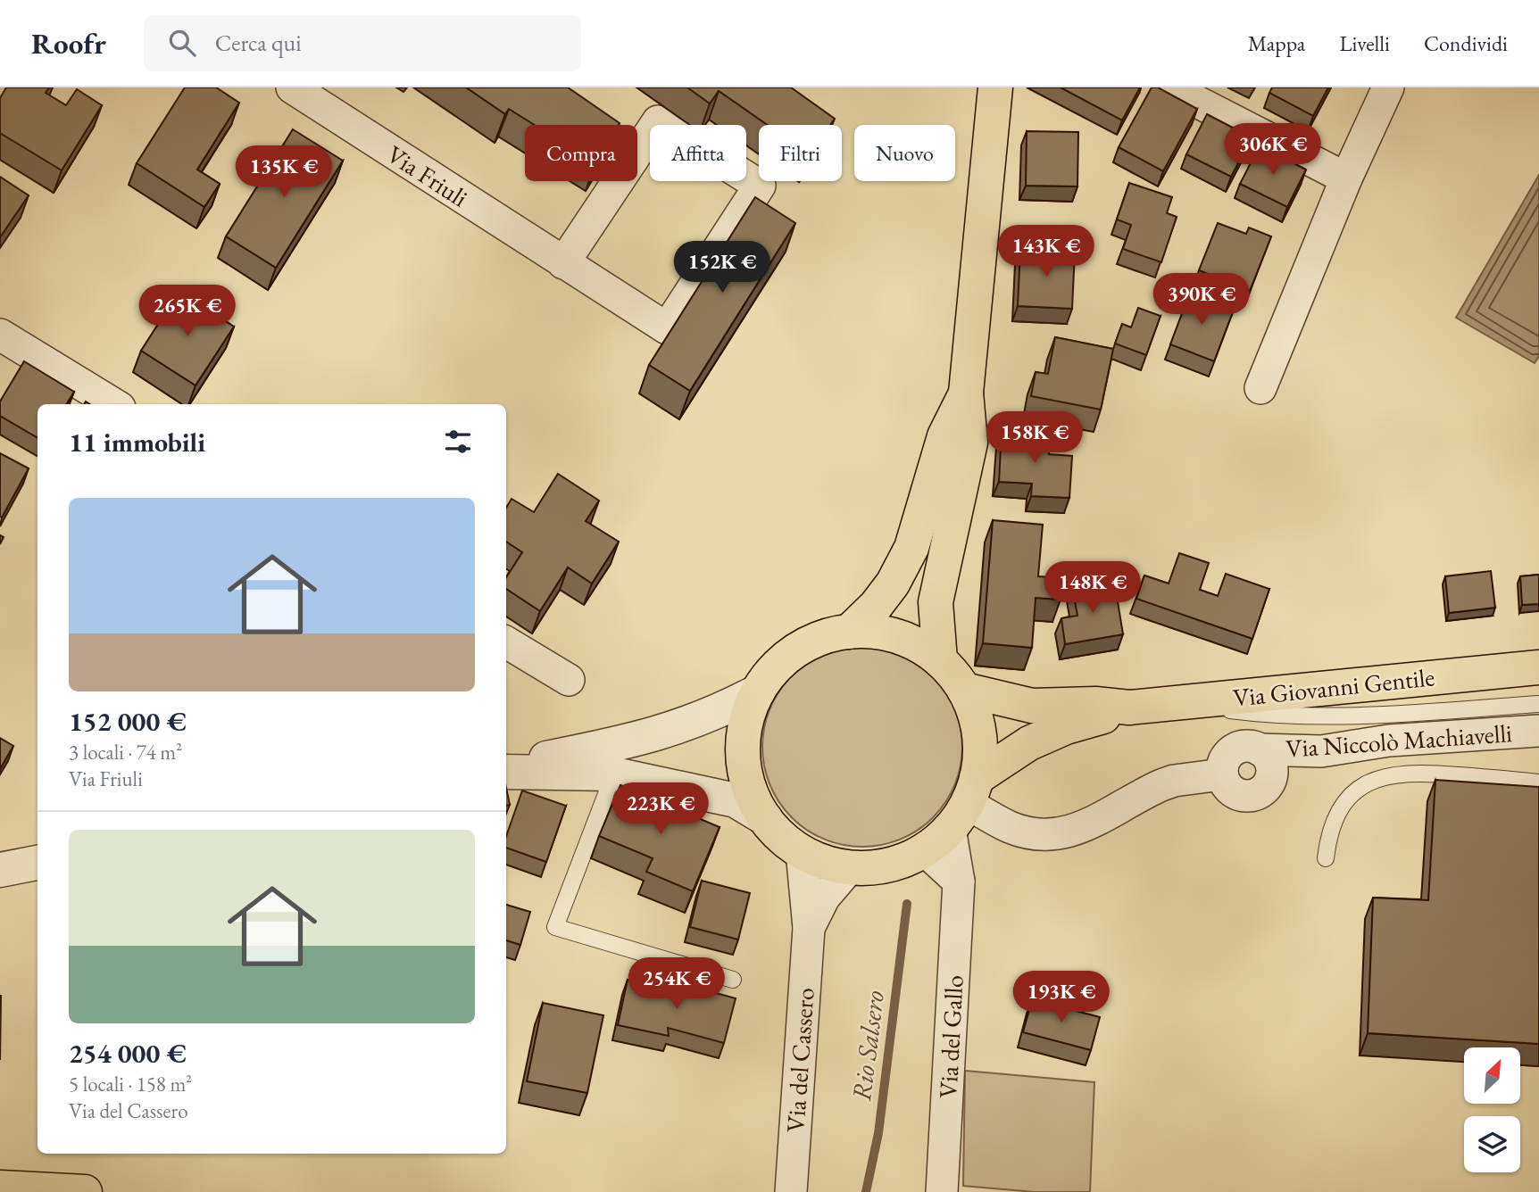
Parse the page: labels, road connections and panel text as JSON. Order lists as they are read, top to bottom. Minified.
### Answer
{"streets":{"main road":["Via Giovanni Gentile"],"street":["Via Friuli","Via Niccolò Machiavelli","Via del Gallo","Via del Cassero"]},"water":["Rio Salsero"],"north":"top right","page":{"header":"Roofr","search":"Cerca qui","nav":["Mappa","Livelli","Condividi"],"price":["306K €","135K €","143K €","152K €","390K €","265K €","158K €","148K €","223K €","254K €","193K €"],"chip":["Compra","Affitta","Filtri","Nuovo"],"heading":"11 immobili","list":[{"name":"152 000 €","note":"3 locali · 74 m² · Via Friuli"},{"name":"254 000 €","note":"5 locali · 158 m² · Via del Cassero"}]}}
